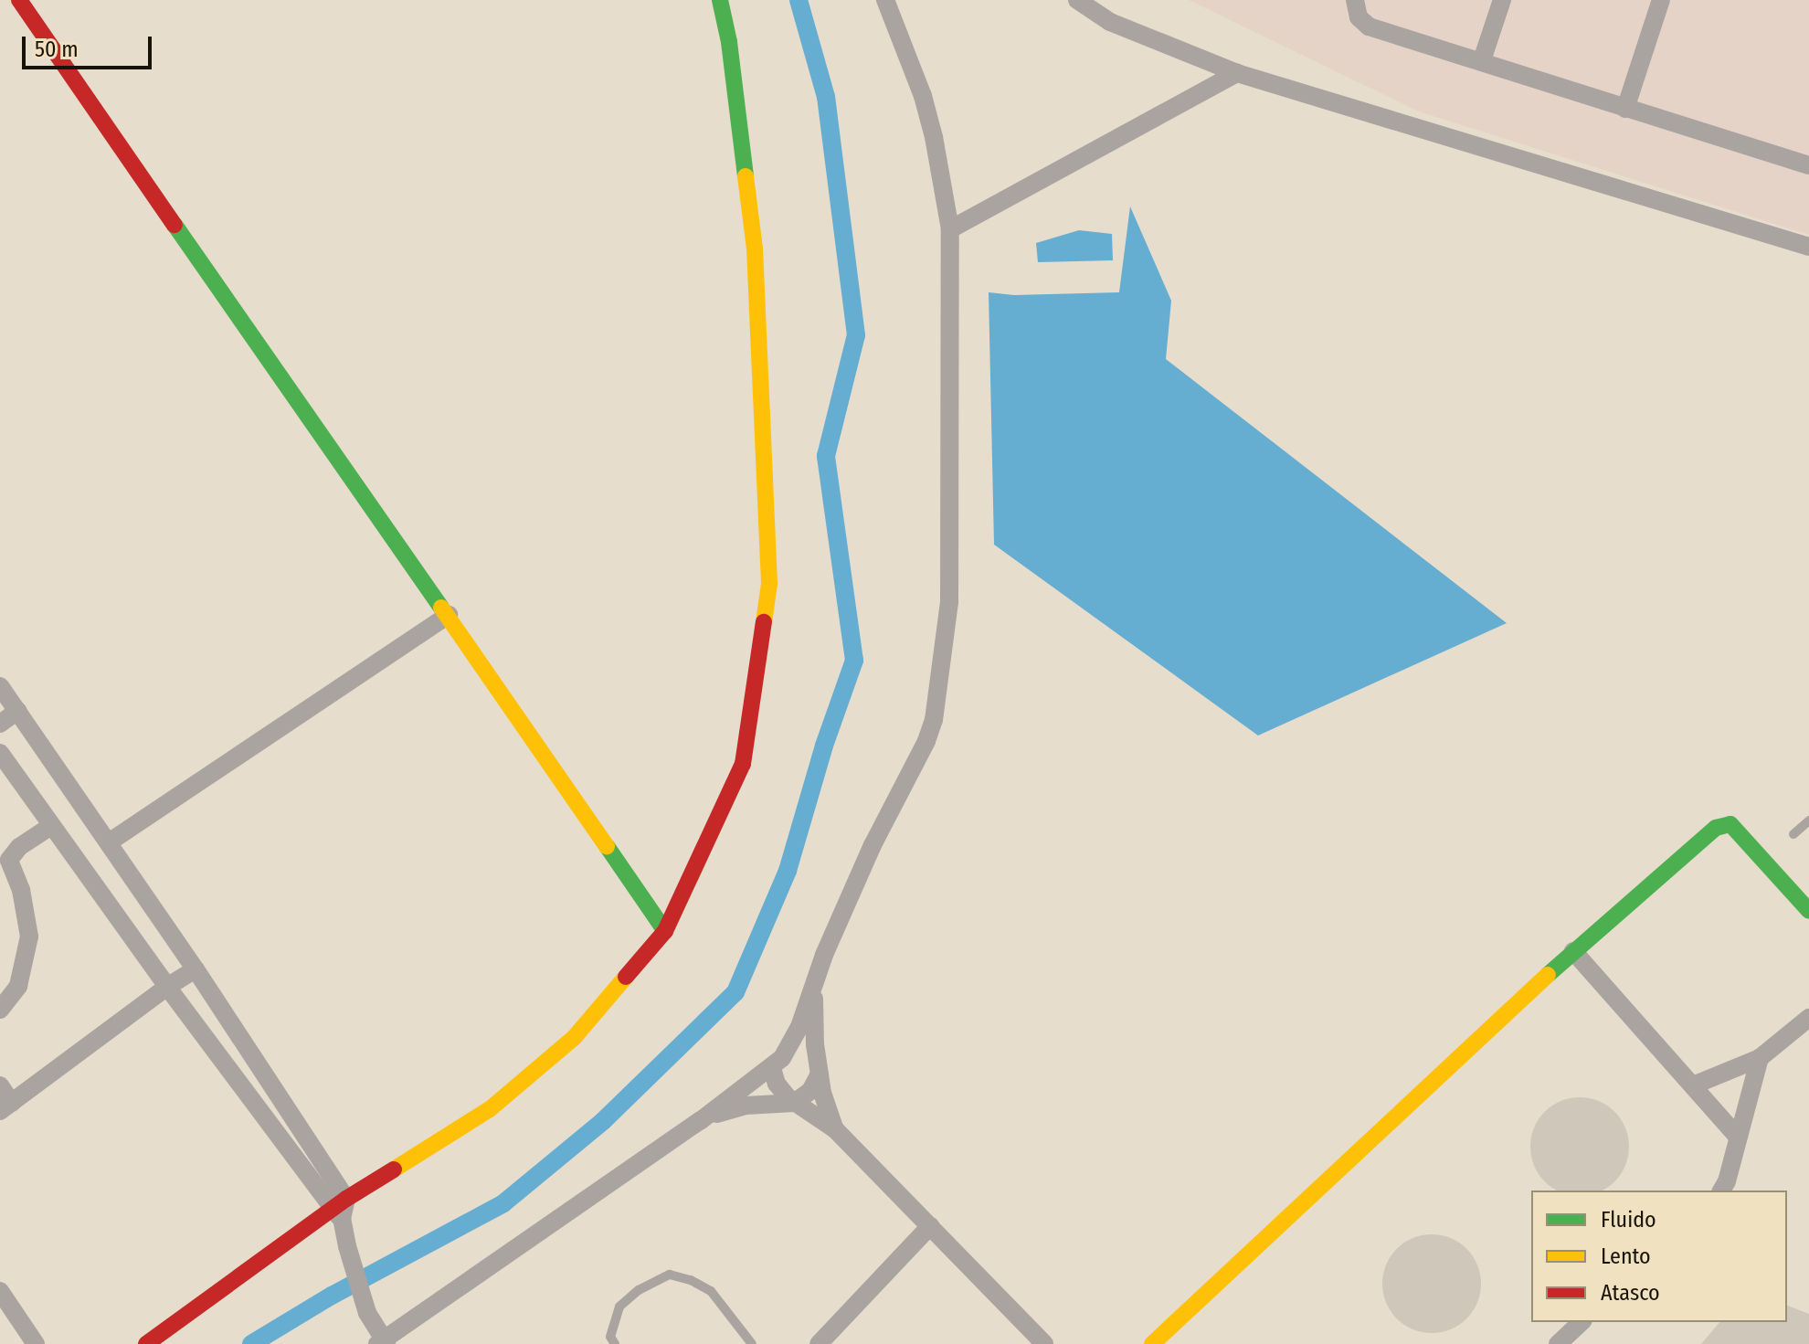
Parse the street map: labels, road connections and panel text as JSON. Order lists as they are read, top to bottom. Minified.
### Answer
{"legend":["Fluido","Lento","Atasco"],"scale_bar":"50 m"}
